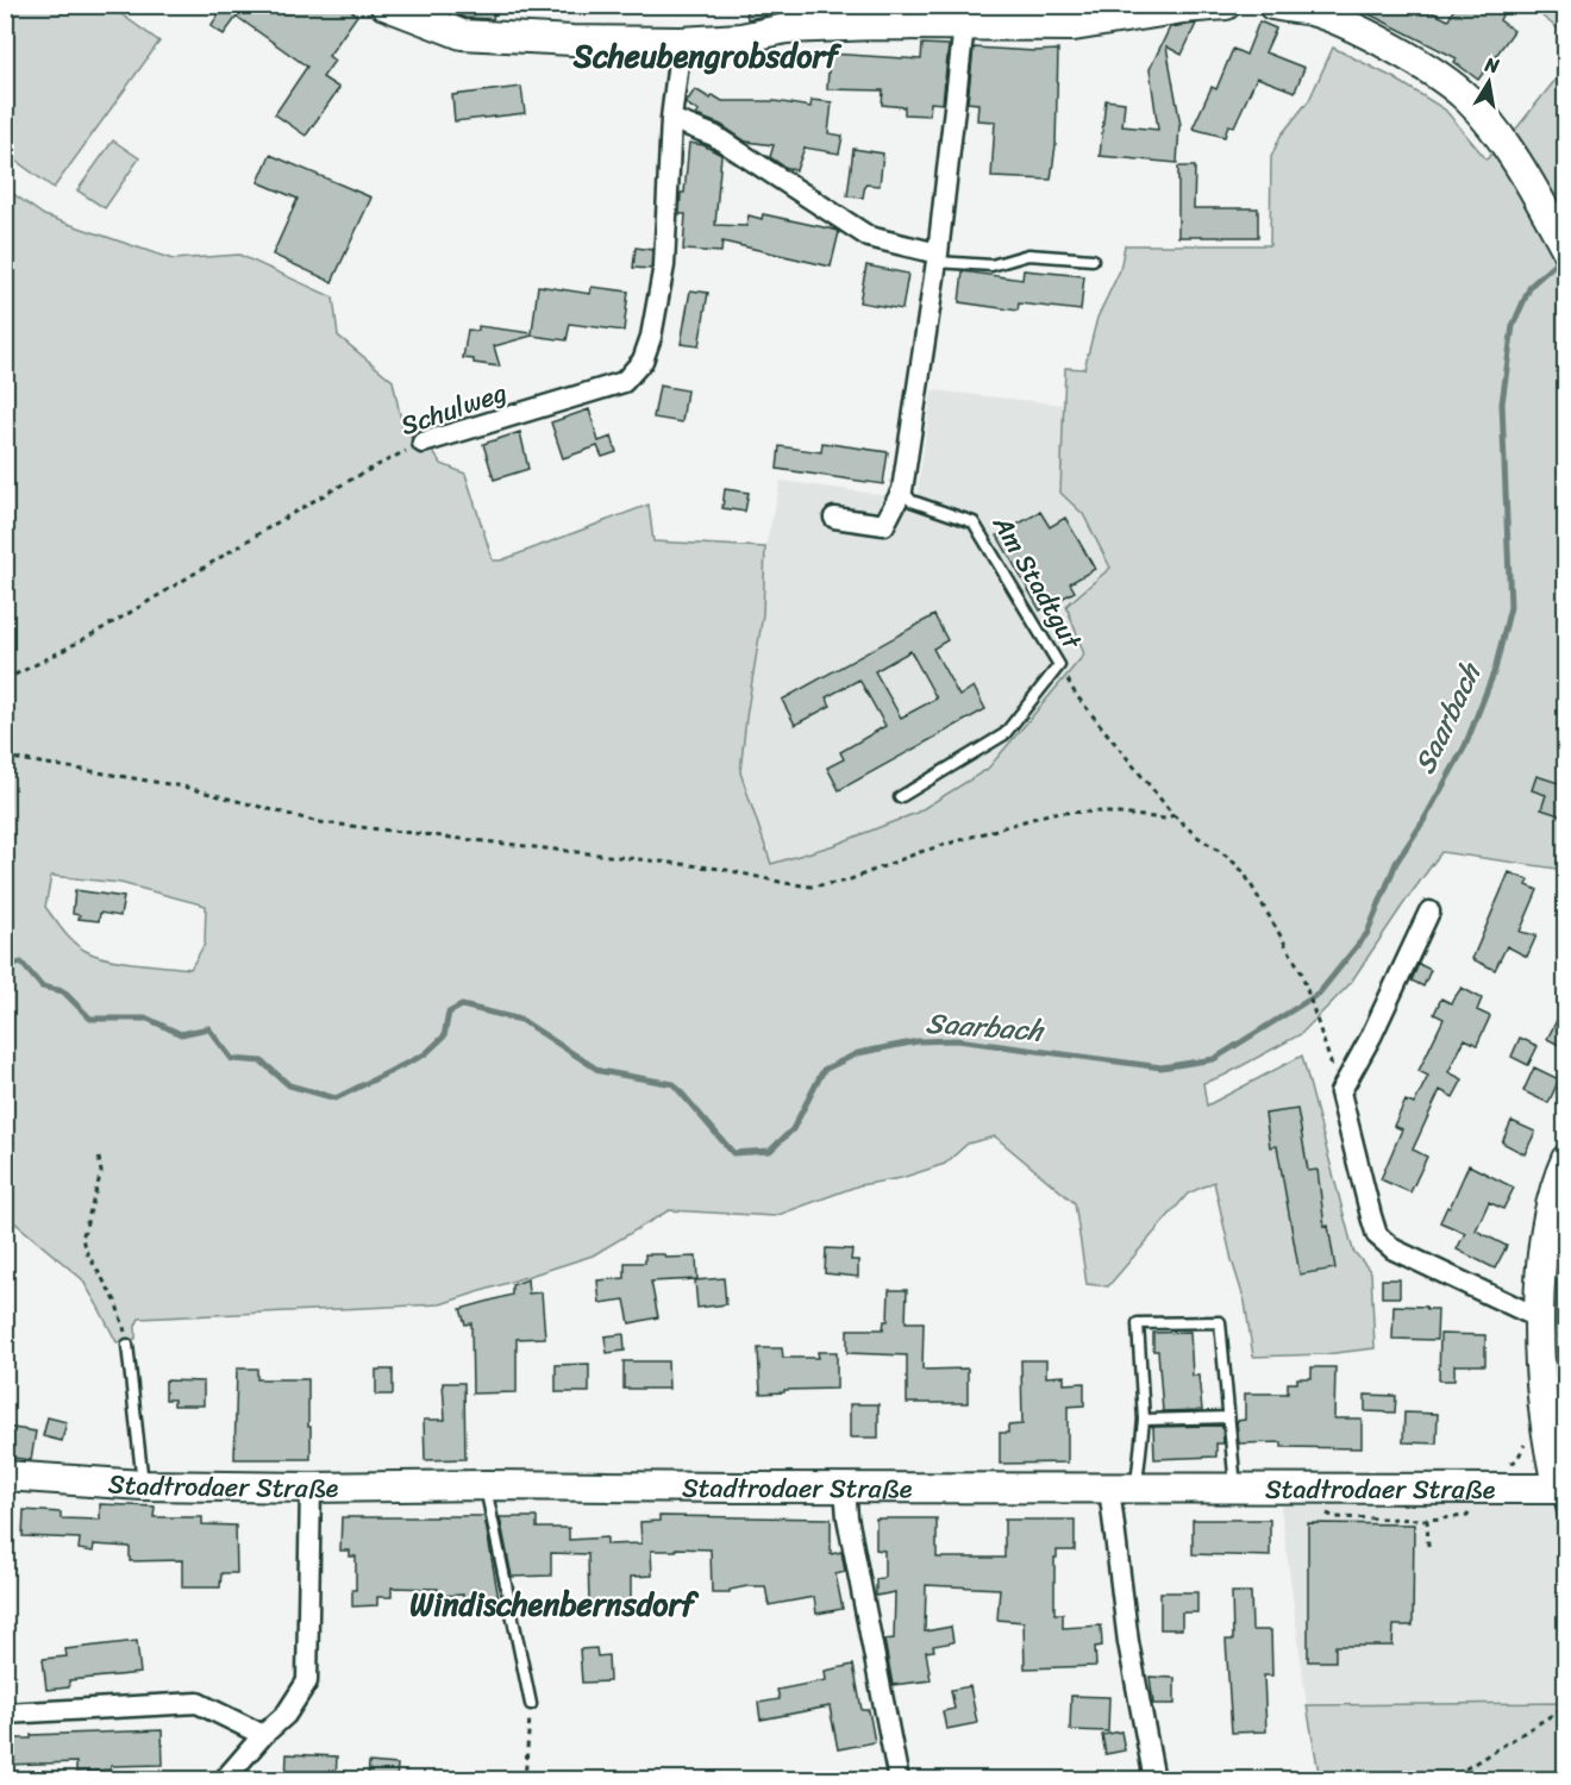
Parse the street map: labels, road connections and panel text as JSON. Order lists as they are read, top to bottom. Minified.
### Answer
{"streets":{"main road":["Stadtrodaer Straße"],"street":["Schulweg"],"lane":["Am Stadtgut"]},"districts":["Scheubengrobsdorf","Windischenbernsdorf"],"water":["Saarbach"],"north":"top"}
